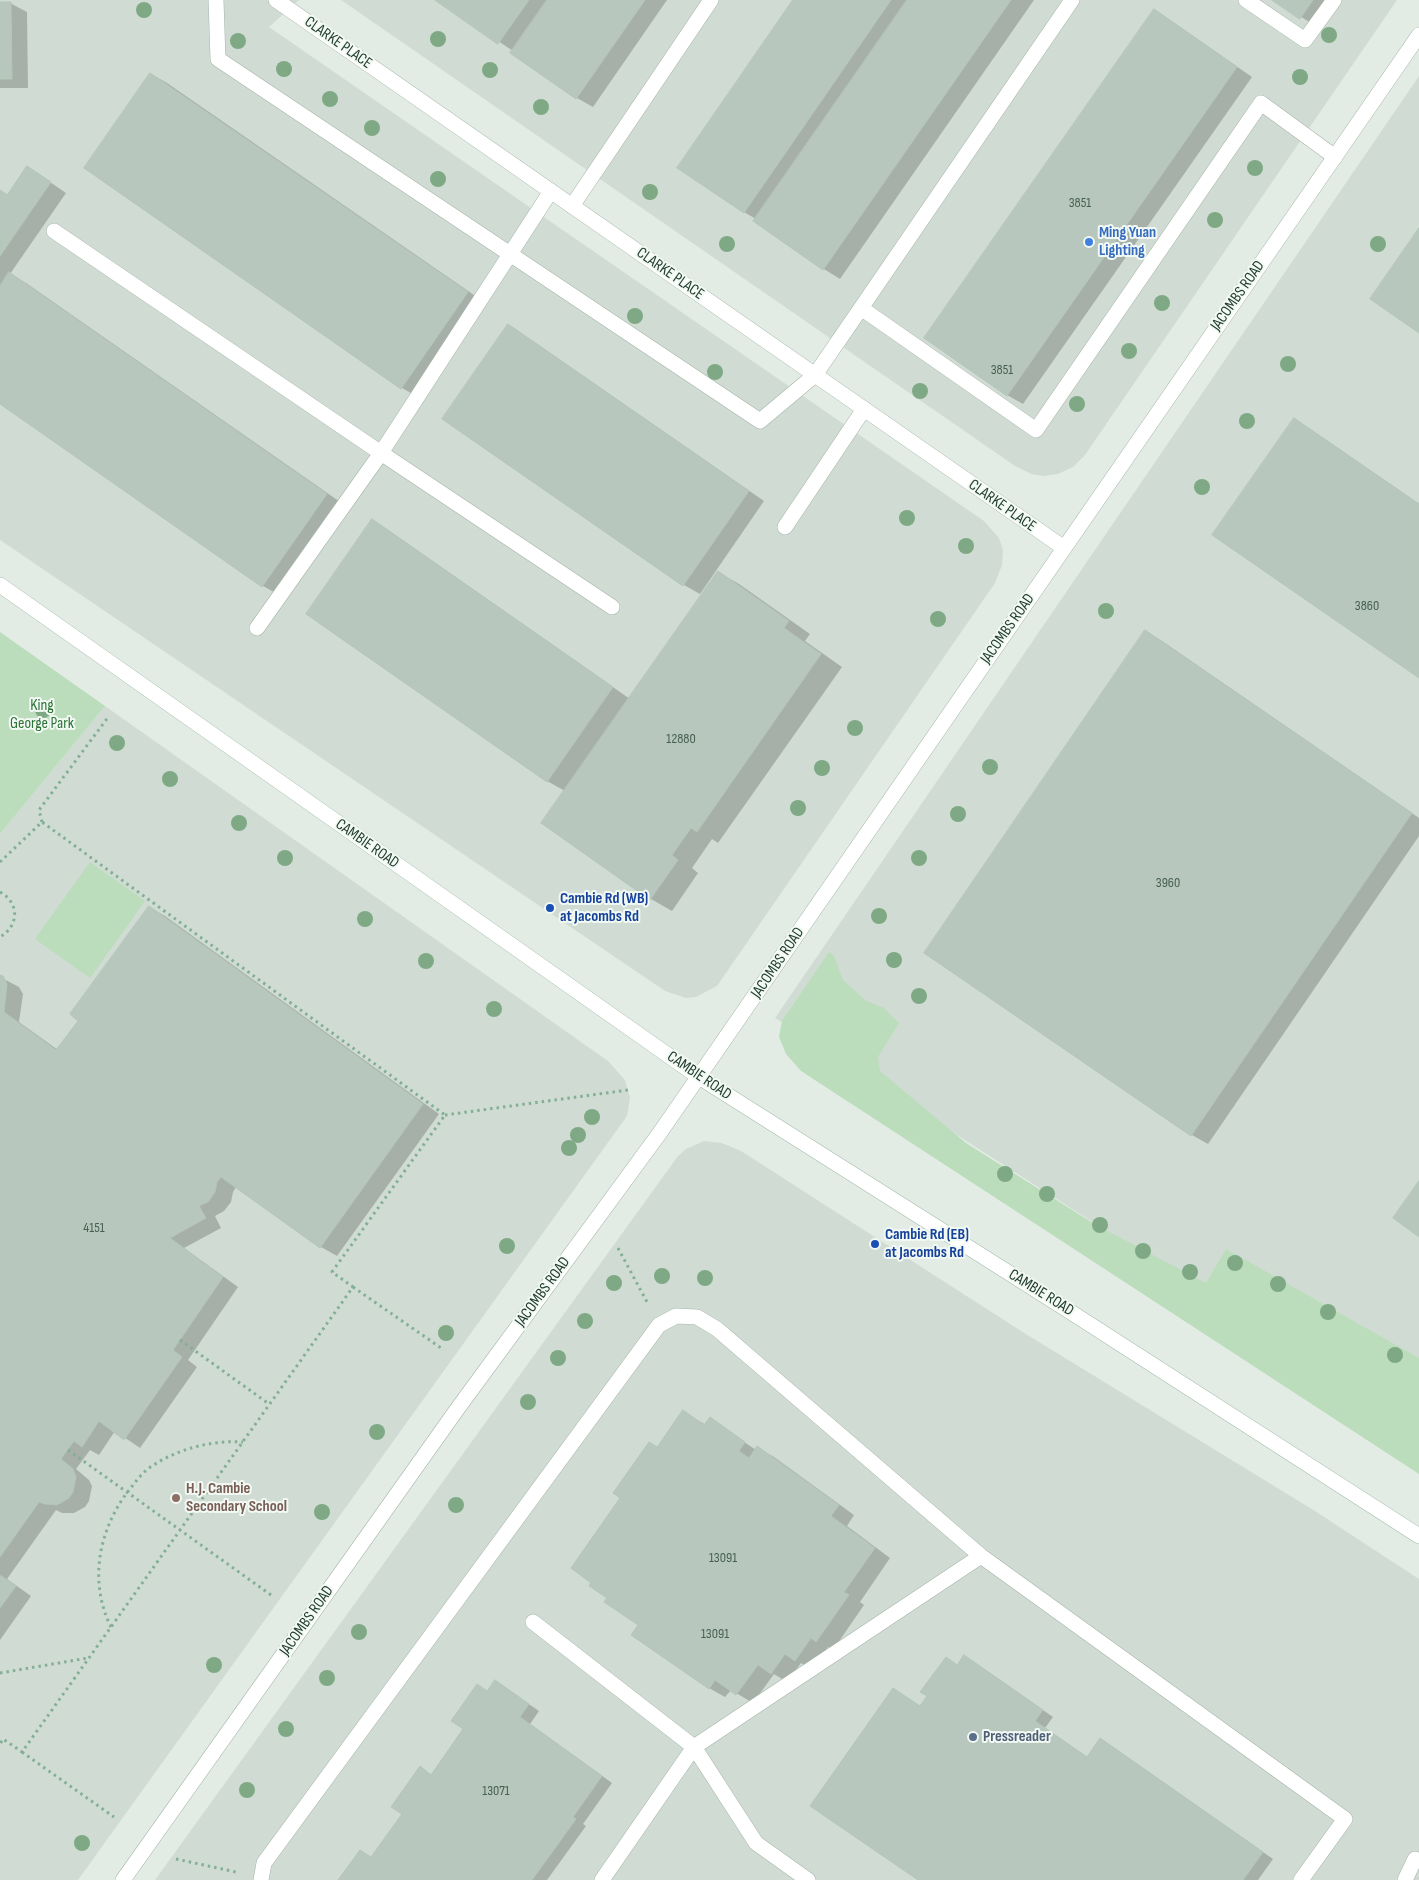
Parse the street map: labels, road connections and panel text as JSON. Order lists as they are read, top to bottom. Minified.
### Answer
{"streets":{"street":["CLARKE PLACE","JACOMBS ROAD","CAMBIE ROAD"]},"crossings":[["CLARKE PLACE","JACOMBS ROAD"],["JACOMBS ROAD","CAMBIE ROAD"]],"parks":["King George Park"],"places":["Ming Yuan Lighting","Cambie Rd (WB) at Jacombs Rd","Cambie Rd (EB) at Jacombs Rd","H.J. Cambie Secondary School","Pressreader"],"house_numbers":["3851","3851","3860","12880","3960","4151","13091","13091","13071"]}
